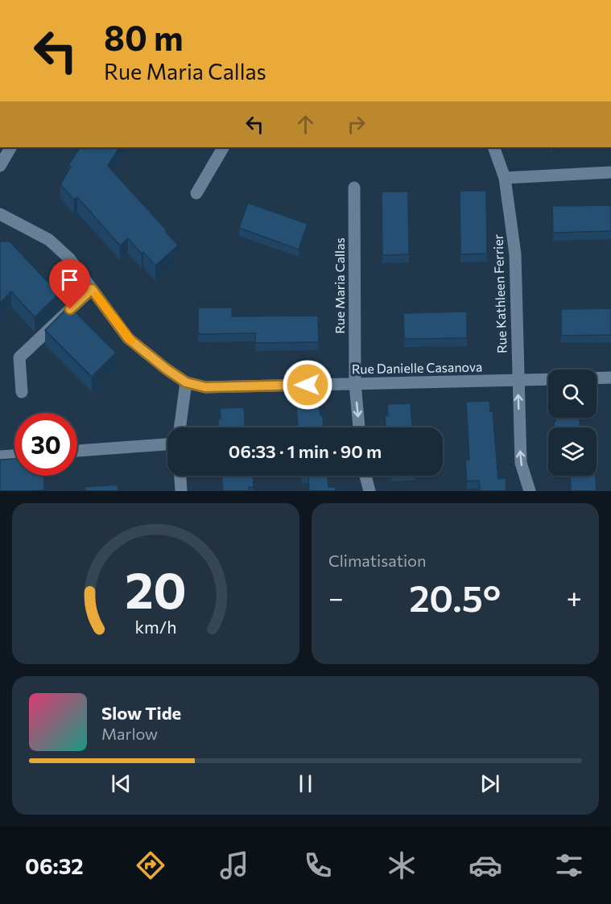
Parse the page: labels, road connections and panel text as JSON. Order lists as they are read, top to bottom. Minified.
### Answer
{"streets":{"street":["Rue Maria Callas","Rue Kathleen Ferrier","Rue Danielle Casanova"]},"crossings":[["Rue Maria Callas","Rue Danielle Casanova"],["Rue Kathleen Ferrier","Rue Danielle Casanova"]],"page":{"turn":["80 m","Rue Maria Callas"],"limit":"30","trip":"06:33 · 1 min · 90 m","tile":"Climatisation","heat":["−","20.5°","+"],"song":["Slow Tide","Marlow"],"tabs":"06:32","gauge":["20","km/h"]}}
